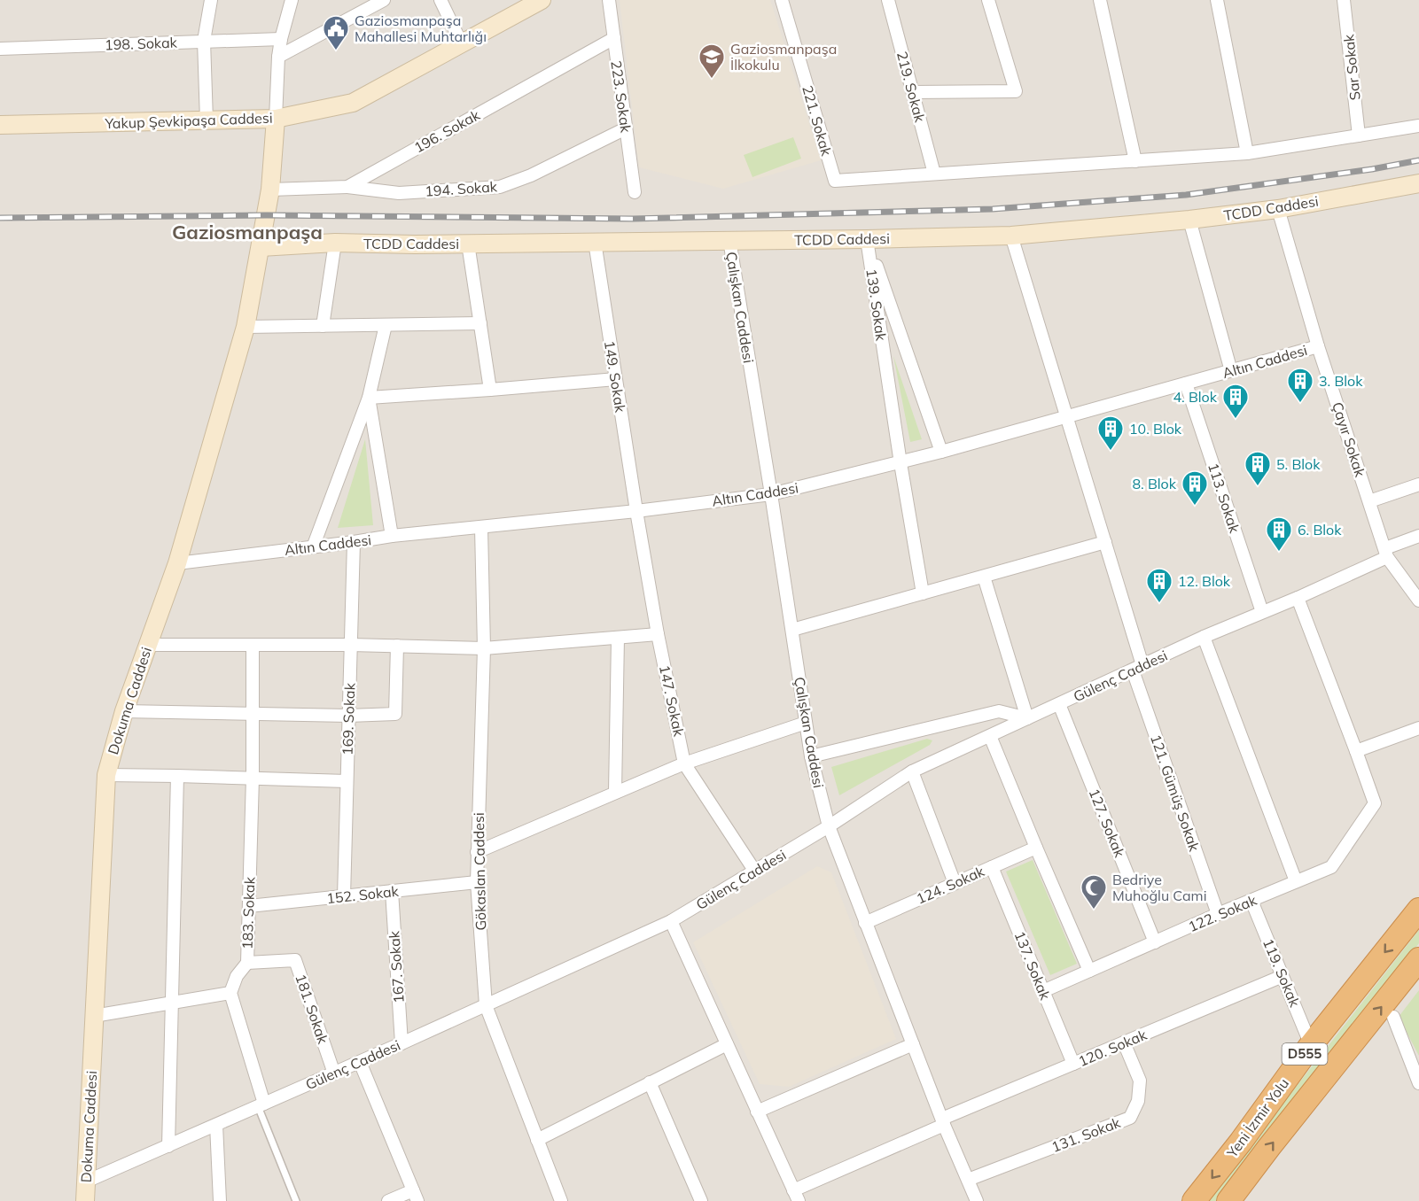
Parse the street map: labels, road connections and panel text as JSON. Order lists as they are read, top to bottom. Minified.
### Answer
{"streets":{"highway":["D555","Yeni İzmir Yolu"],"main road":["Yakup Şevkipaşa Caddesi","TCDD Caddesi","Dokuma Caddesi"],"street":["198. Sokak","Sar Sokak","219. Sokak","223. Sokak","221. Sokak","196. Sokak","194. Sokak","139. Sokak","Çalışkan Caddesi","Altın Caddesi","149. Sokak","Çayır Sokak","113. Sokak","Gülenç Caddesi","147. Sokak","169. Sokak","121. Gümüş Sokak","127. Sokak","Gökaslan Caddesi","124. Sokak","152. Sokak","183. Sokak","122. Sokak","137. Sokak","167. Sokak","119. Sokak","181. Sokak","120. Sokak","131. Sokak"]},"crossings":[["219. Sokak","221. Sokak"],["223. Sokak","196. Sokak"],["223. Sokak","194. Sokak"],["Yakup Şevkipaşa Caddesi","Dokuma Caddesi"],["196. Sokak","194. Sokak"],["196. Sokak","Dokuma Caddesi"],["TCDD Caddesi","139. Sokak"],["TCDD Caddesi","Çalışkan Caddesi"],["TCDD Caddesi","149. Sokak"],["TCDD Caddesi","Çayır Sokak"],["TCDD Caddesi","Dokuma Caddesi"],["TCDD Caddesi","121. Gümüş Sokak"],["139. Sokak","Altın Caddesi"],["Çalışkan Caddesi","Altın Caddesi"],["Çalışkan Caddesi","Gülenç Caddesi"],["Çalışkan Caddesi","124. Sokak"],["Çalışkan Caddesi","120. Sokak"],["Çalışkan Caddesi","131. Sokak"],["Altın Caddesi","149. Sokak"],["Altın Caddesi","Çayır Sokak"],["Altın Caddesi","113. Sokak"],["Altın Caddesi","Dokuma Caddesi"],["Altın Caddesi","147. Sokak"],["Altın Caddesi","169. Sokak"],["Altın Caddesi","121. Gümüş Sokak"],["Altın Caddesi","Gökaslan Caddesi"],["149. Sokak","147. Sokak"],["Çayır Sokak","Gülenç Caddesi"],["113. Sokak","Gülenç Caddesi"],["Gülenç Caddesi","Dokuma Caddesi"],["Gülenç Caddesi","147. Sokak"],["Gülenç Caddesi","121. Gümüş Sokak"],["Gülenç Caddesi","127. Sokak"],["Gülenç Caddesi","Gökaslan Caddesi"],["Gülenç Caddesi","167. Sokak"],["Gülenç Caddesi","181. Sokak"],["169. Sokak","152. Sokak"],["121. Gümüş Sokak","122. Sokak"],["127. Sokak","122. Sokak"],["Gökaslan Caddesi","152. Sokak"],["124. Sokak","137. Sokak"],["152. Sokak","183. Sokak"],["152. Sokak","167. Sokak"],["183. Sokak","181. Sokak"],["122. Sokak","137. Sokak"],["122. Sokak","119. Sokak"],["137. Sokak","120. Sokak"],["119. Sokak","120. Sokak"],["119. Sokak","Yeni İzmir Yolu"],["120. Sokak","131. Sokak"]],"districts":["Gaziosmanpaşa"],"places":{"public building":["Gaziosmanpaşa Mahallesi Muhtarlığı"],"school or university":["Gaziosmanpaşa İlkokulu"],"building":["3. Blok","4. Blok","10. Blok","5. Blok","8. Blok","6. Blok","12. Blok"],"mosque":["Bedriye Muhoğlu Cami"]}}
